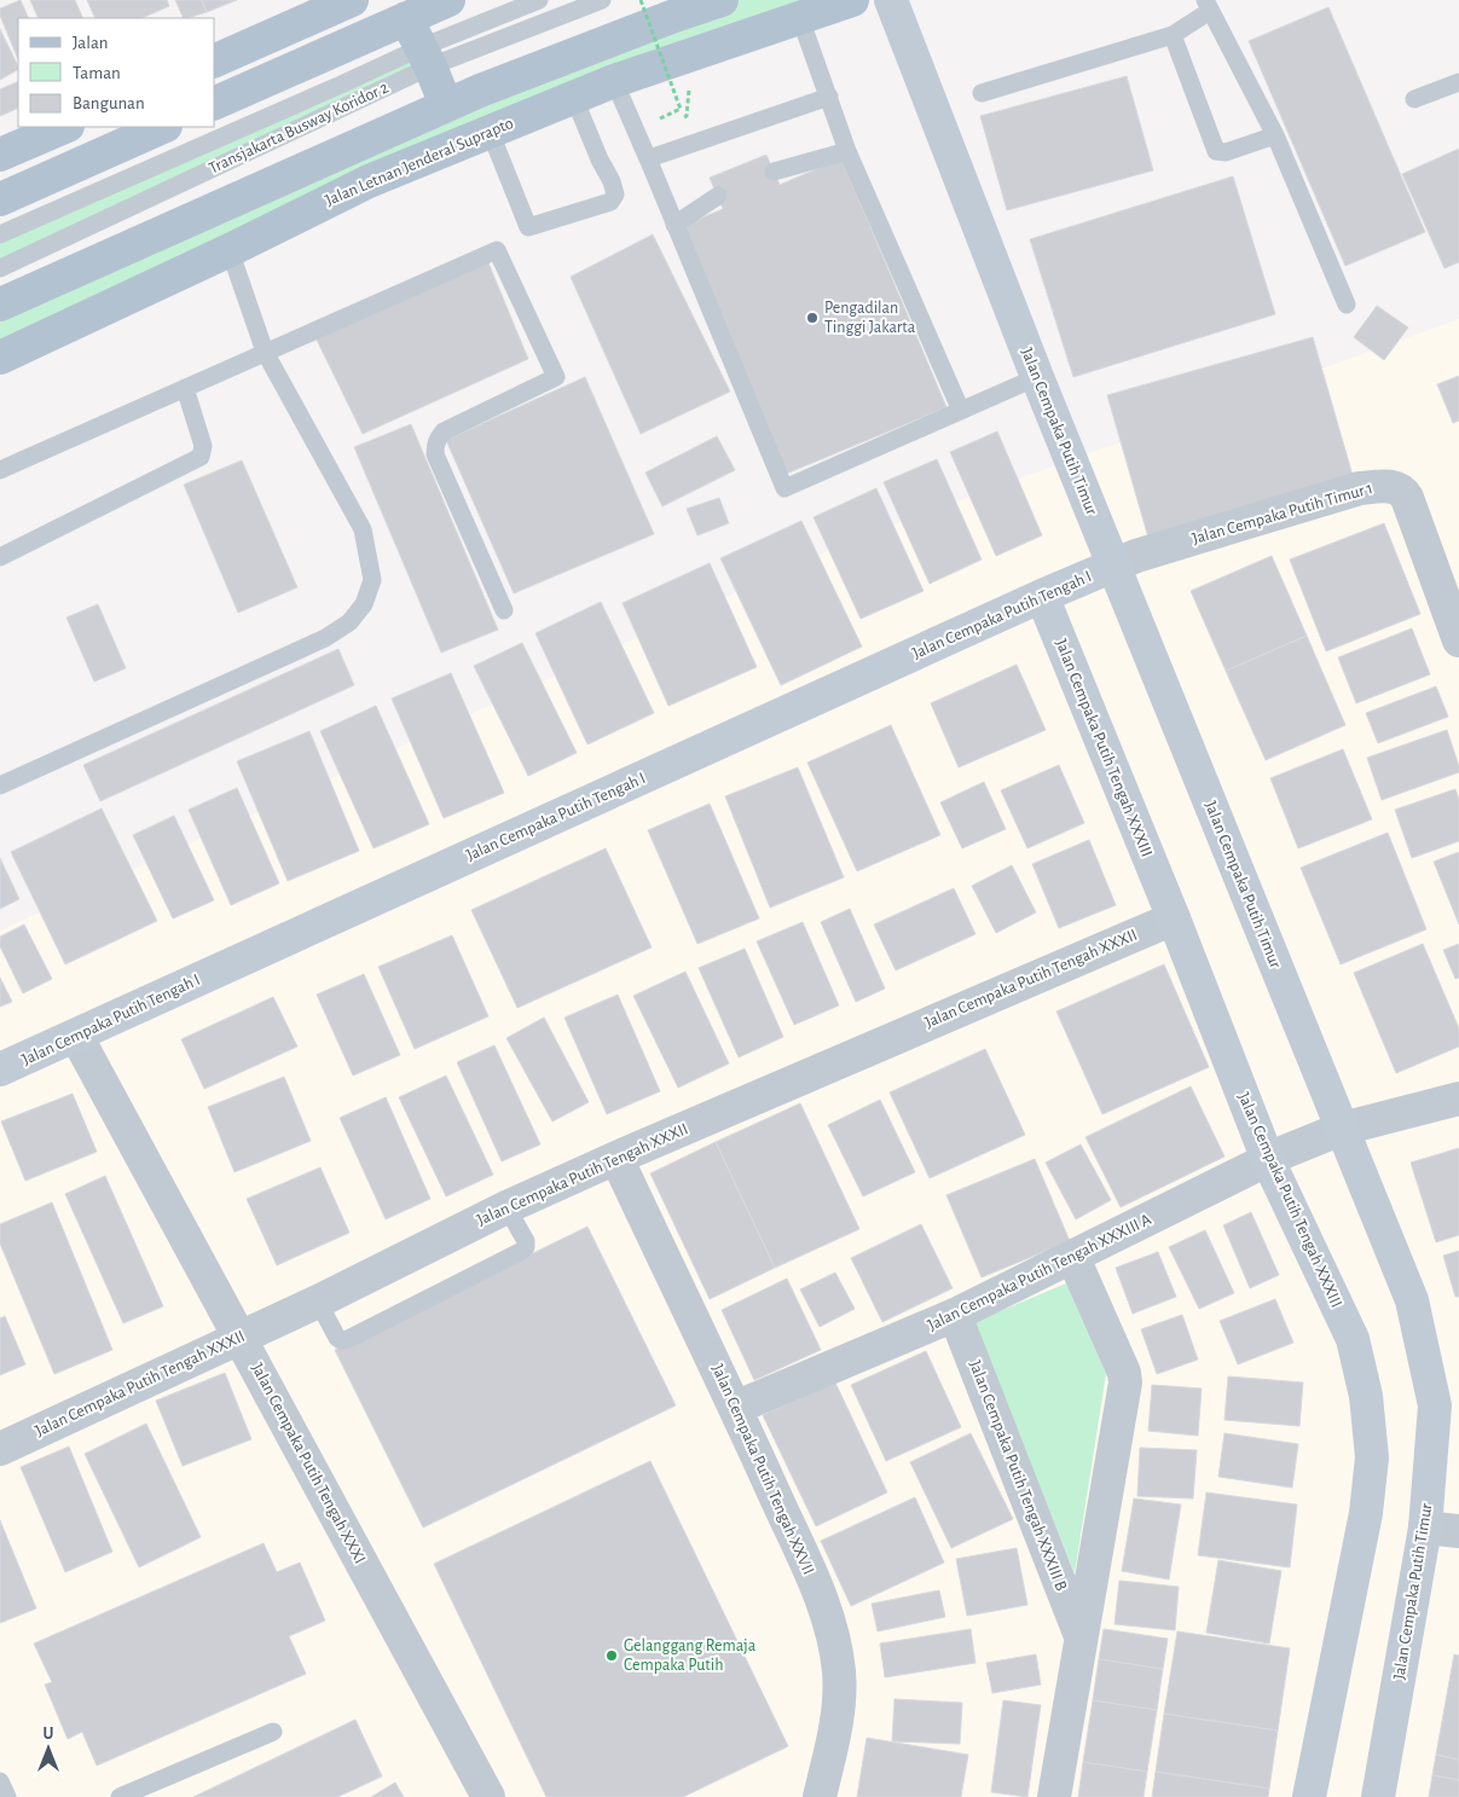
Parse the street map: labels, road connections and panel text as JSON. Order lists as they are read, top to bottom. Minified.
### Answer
{"streets":{"main road":["Jalan Letnan Jenderal Suprapto"],"street":["Jalan Cempaka Putih Timur","Jalan Cempaka Putih Timur 1","Jalan Cempaka Putih Tengah I","Jalan Cempaka Putih Tengah XXXIII","Jalan Cempaka Putih Tengah XXXII","Jalan Cempaka Putih Tengah XXXIII A","Jalan Cempaka Putih Tengah XXXI","Jalan Cempaka Putih Tengah XXVII","Jalan Cempaka Putih Tengah XXXIII B"],"lane":["Transjakarta Busway Koridor 2"]},"crossings":[["Jalan Cempaka Putih Timur","Jalan Cempaka Putih Timur 1"],["Jalan Cempaka Putih Timur","Jalan Cempaka Putih Tengah I"],["Jalan Cempaka Putih Timur","Jalan Cempaka Putih Tengah XXXIII"],["Jalan Cempaka Putih Timur","Jalan Cempaka Putih Tengah XXXIII A"],["Jalan Cempaka Putih Timur 1","Jalan Cempaka Putih Tengah I"],["Jalan Cempaka Putih Timur 1","Jalan Cempaka Putih Tengah XXXIII"],["Jalan Cempaka Putih Tengah I","Jalan Cempaka Putih Tengah XXXIII"],["Jalan Cempaka Putih Tengah I","Jalan Cempaka Putih Tengah XXXI"],["Jalan Cempaka Putih Tengah XXXIII","Jalan Cempaka Putih Tengah XXXII"],["Jalan Cempaka Putih Tengah XXXIII","Jalan Cempaka Putih Tengah XXXIII A"],["Jalan Cempaka Putih Tengah XXXII","Jalan Cempaka Putih Tengah XXXI"],["Jalan Cempaka Putih Tengah XXXII","Jalan Cempaka Putih Tengah XXVII"],["Jalan Cempaka Putih Tengah XXXIII A","Jalan Cempaka Putih Tengah XXVII"],["Jalan Cempaka Putih Tengah XXXIII A","Jalan Cempaka Putih Tengah XXXIII B"]],"places":["Pengadilan Tinggi Jakarta","Gelanggang Remaja Cempaka Putih"],"legend":["Jalan","Taman","Bangunan"],"north":"top"}
